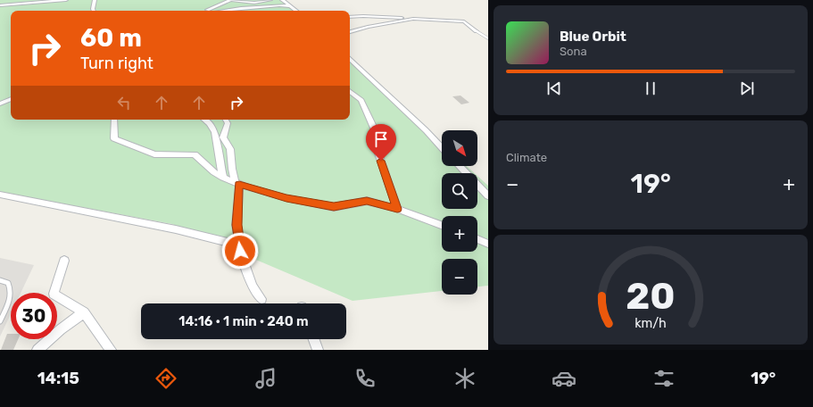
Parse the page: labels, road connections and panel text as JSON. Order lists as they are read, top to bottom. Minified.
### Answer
{"north":"bottom right","page":{"turn":["60 m","Turn right"],"song":["Blue Orbit","Sona"],"tile":"Climate","map_buttons":["+","−"],"heat":["−","19°","+"],"limit":"30","trip":"14:16 · 1 min · 240 m","tabs":["14:15","19°"],"gauge":["20","km/h"]}}
